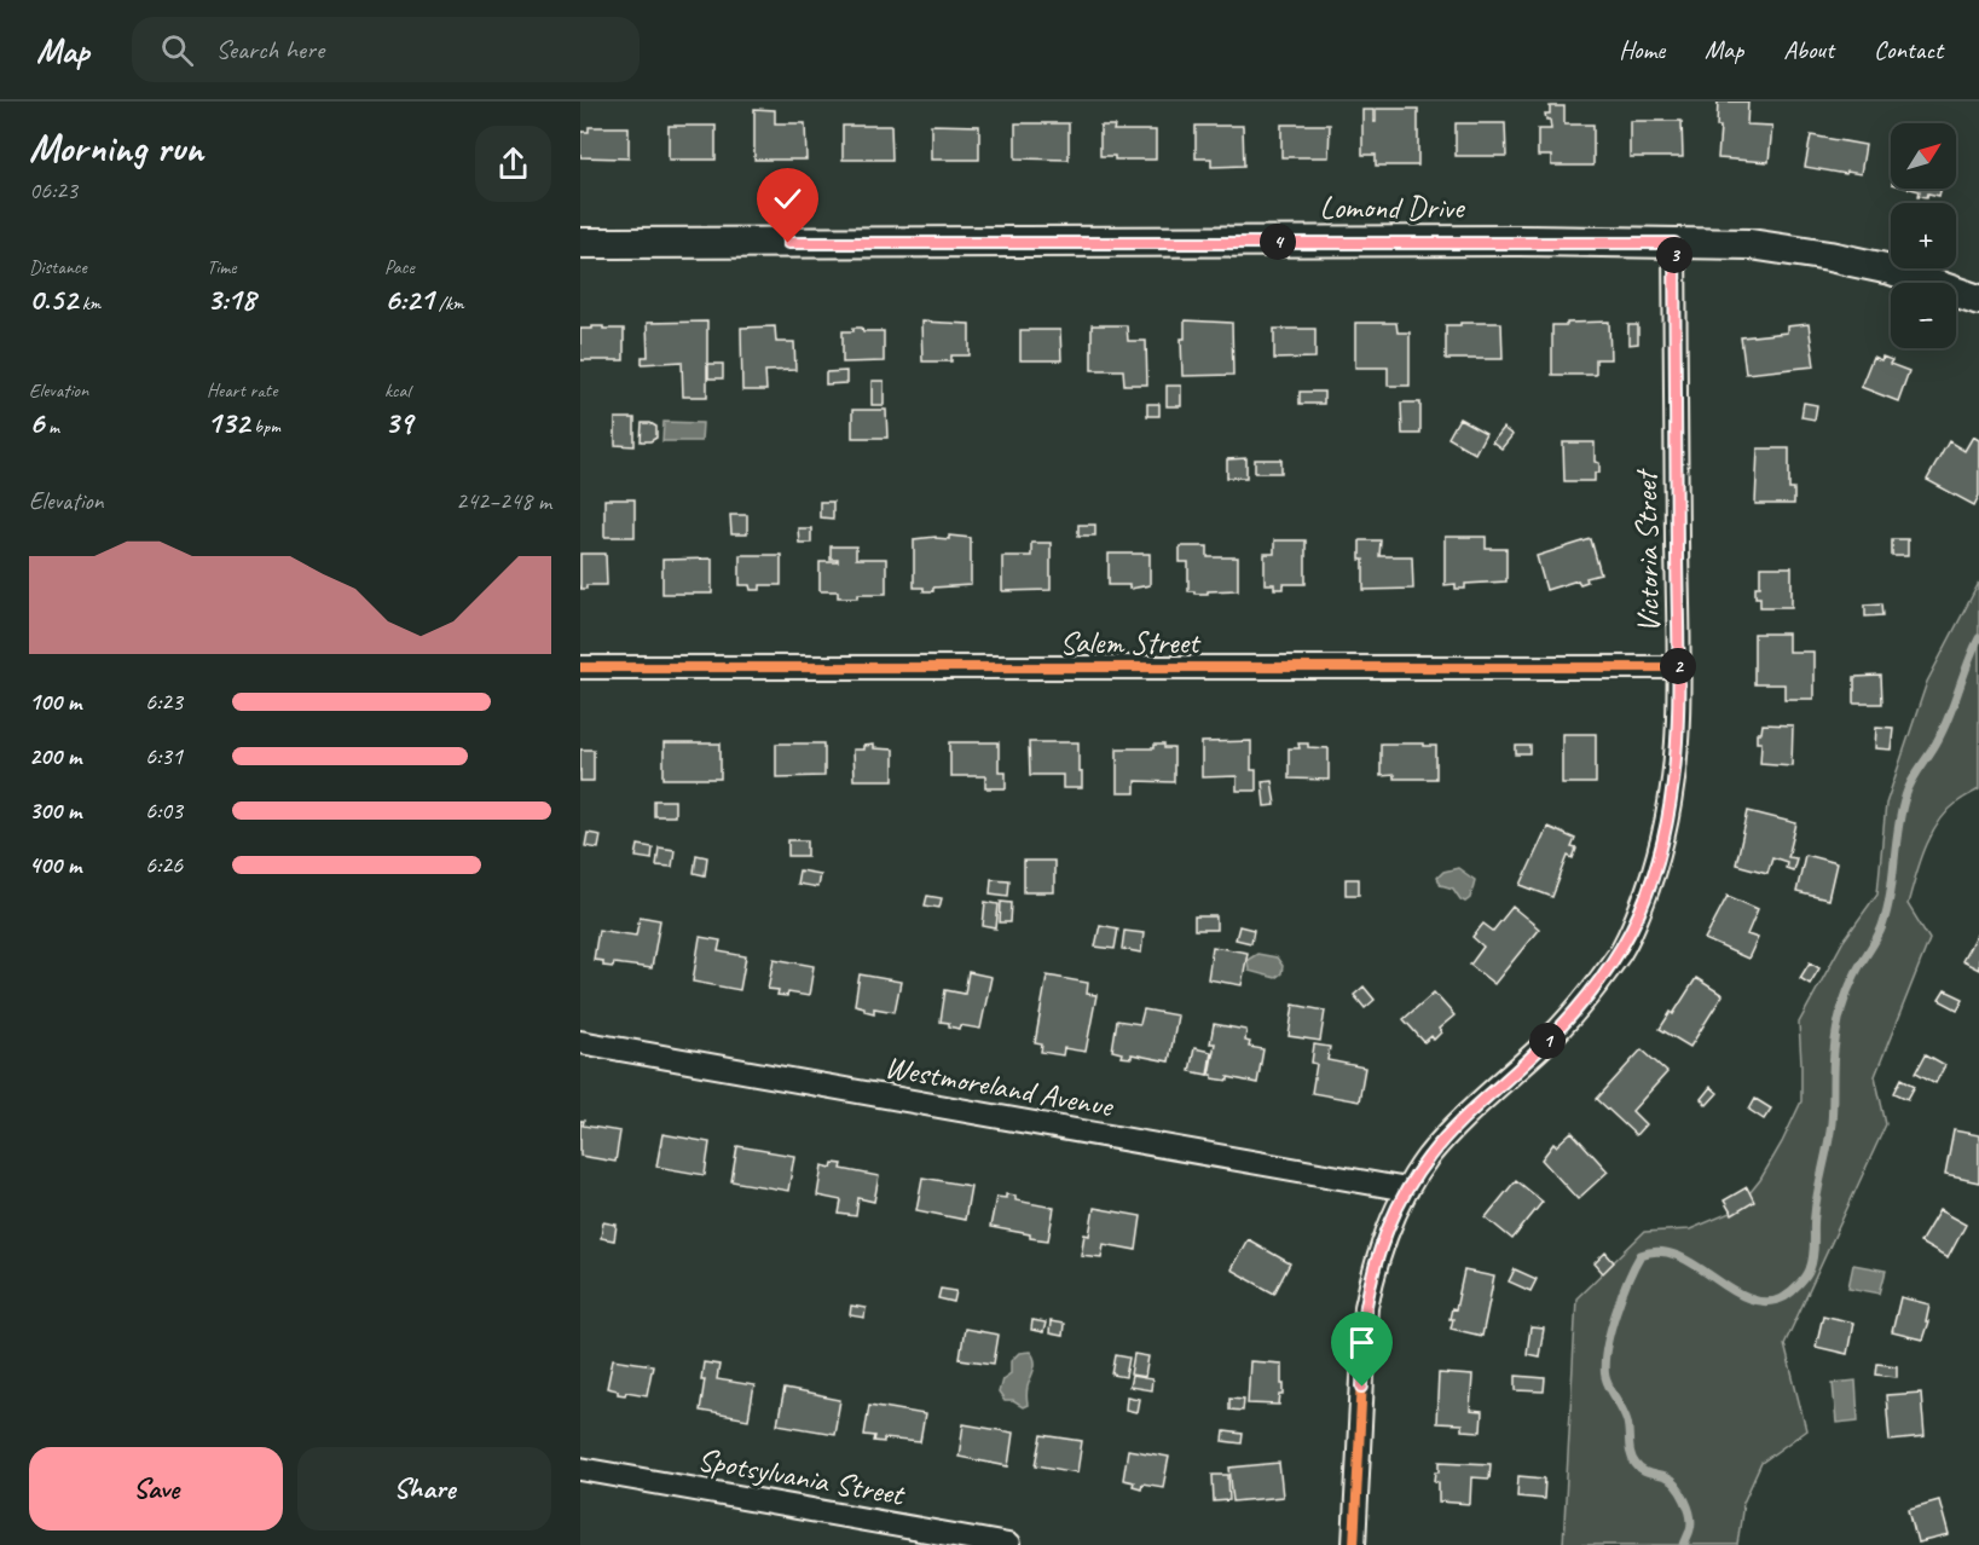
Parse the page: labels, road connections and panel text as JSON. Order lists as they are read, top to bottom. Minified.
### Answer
{"streets":{"main road":["Lomond Drive"],"street":["Victoria Street","Salem Street","Westmoreland Avenue","Spotsylvania Street"]},"crossings":[["Lomond Drive","Victoria Street"],["Victoria Street","Salem Street"],["Victoria Street","Westmoreland Avenue"]],"north":"top right","page":{"header":"Map","search":"Search here","nav":["Home","Map","About","Contact"],"heading":["Morning run","06:23"],"map_buttons":["+","−"],"pins":["4","3","2","1"],"stats":[["Distance","0.52 km"],["Time","3:18"],["Pace","6:21 /km"],["Elevation","6 m"],["Heart rate","132 bpm"],["kcal","39"]],"chart":["Elevation","242–248 m"],"list":[{"name":"100 m","note":"6:23"},{"name":"200 m","note":"6:31"},{"name":"300 m","note":"6:03"},{"name":"400 m","note":"6:26"}],"buttons":["Save","Share"]}}
